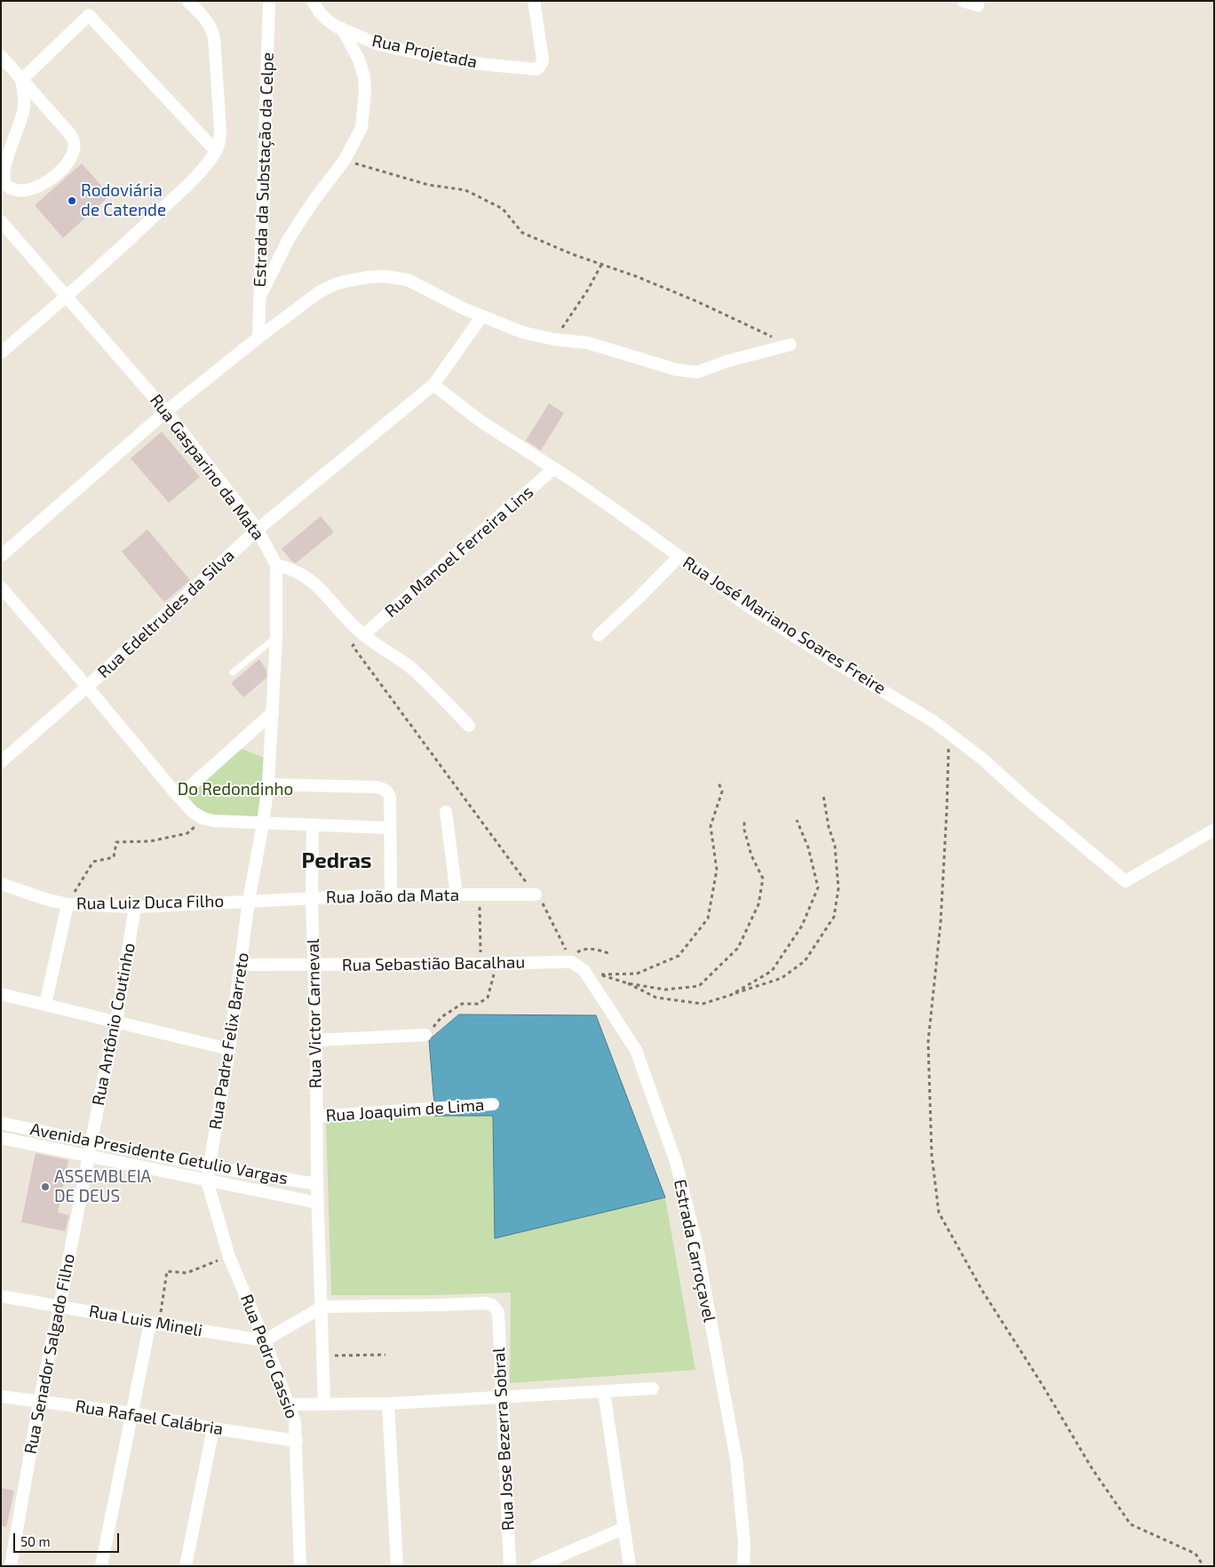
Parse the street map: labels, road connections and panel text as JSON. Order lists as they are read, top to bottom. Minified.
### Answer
{"streets":{"street":["Rua Projetada","Estrada da Substação da Celpe","Rua Gasparino da Mata","Rua Manoel Ferreira Lins","Rua Edeltrudes da Silva","Rua José Mariano Soares Freire","Rua João da Mata","Rua Luiz Duca Filho","Rua Sebastião Bacalhau","Rua Victor Carneval","Rua Antônio Coutinho","Rua Padre Felix Barreto","Rua Joaquim de Lima","Avenida Presidente Getulio Vargas","Estrada Carroçavel","Rua Luis Mineli","Rua Senador Salgado Filho","Rua Pedro Cassio","Rua Rafael Calábria","Rua Jose Bezerra Sobral"]},"crossings":[["Rua Gasparino da Mata","Rua Edeltrudes da Silva"],["Rua Gasparino da Mata","Rua Padre Felix Barreto"],["Rua Manoel Ferreira Lins","Rua José Mariano Soares Freire"],["Rua Edeltrudes da Silva","Rua José Mariano Soares Freire"],["Rua João da Mata","Rua Luiz Duca Filho"],["Rua João da Mata","Rua Victor Carneval"],["Rua João da Mata","Rua Padre Felix Barreto"],["Rua Luiz Duca Filho","Rua Antônio Coutinho"],["Rua Luiz Duca Filho","Rua Padre Felix Barreto"],["Rua Sebastião Bacalhau","Rua Victor Carneval"],["Rua Sebastião Bacalhau","Rua Padre Felix Barreto"],["Rua Sebastião Bacalhau","Estrada Carroçavel"],["Rua Victor Carneval","Rua Joaquim de Lima"],["Rua Victor Carneval","Avenida Presidente Getulio Vargas"],["Rua Victor Carneval","Rua Jose Bezerra Sobral"],["Rua Antônio Coutinho","Avenida Presidente Getulio Vargas"],["Rua Antônio Coutinho","Rua Senador Salgado Filho"],["Rua Padre Felix Barreto","Avenida Presidente Getulio Vargas"],["Rua Padre Felix Barreto","Rua Pedro Cassio"],["Avenida Presidente Getulio Vargas","Rua Senador Salgado Filho"],["Avenida Presidente Getulio Vargas","Rua Pedro Cassio"],["Rua Luis Mineli","Rua Senador Salgado Filho"],["Rua Luis Mineli","Rua Pedro Cassio"],["Rua Senador Salgado Filho","Rua Rafael Calábria"],["Rua Pedro Cassio","Rua Rafael Calábria"]],"districts":["Pedras"],"parks":["Do Redondinho"],"places":["Rodoviária de Catende","ASSEMBLEIA DE DEUS"],"scale_bar":"50 m"}
